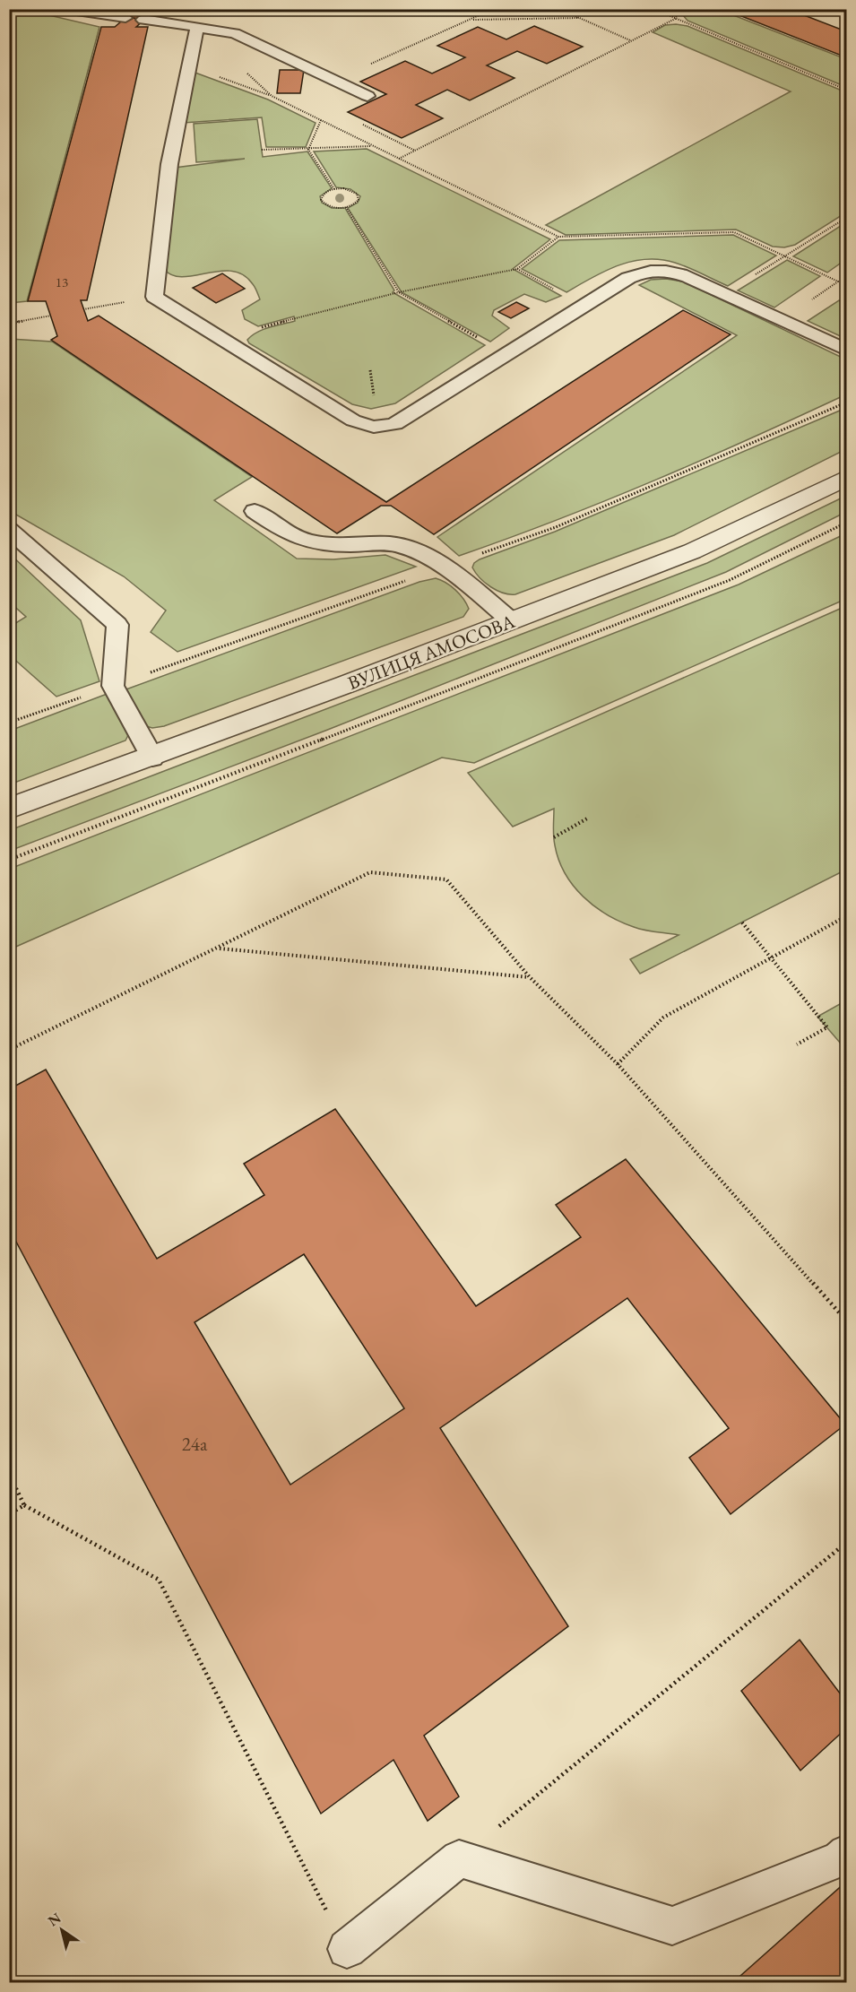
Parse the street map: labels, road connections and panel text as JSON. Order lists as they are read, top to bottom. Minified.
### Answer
{"streets":{"street":["ВУЛИЦЯ АМОСОВА"]},"house_numbers":["13","24а"],"north":"top left"}
